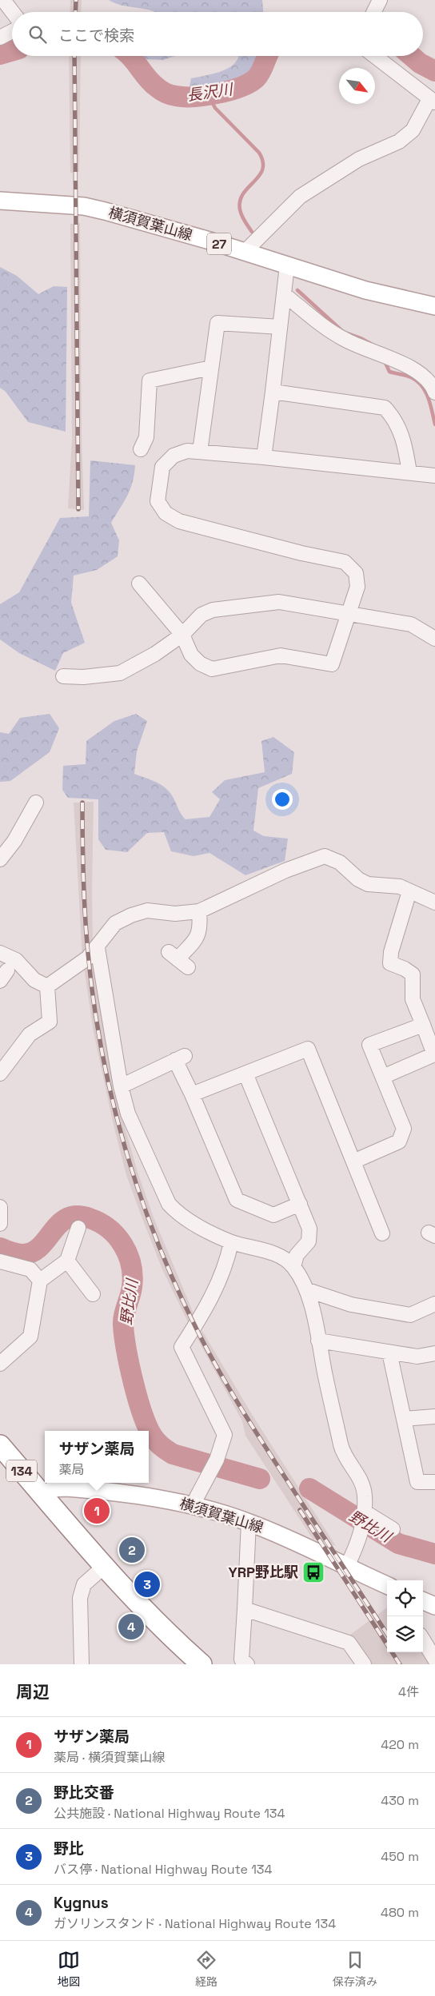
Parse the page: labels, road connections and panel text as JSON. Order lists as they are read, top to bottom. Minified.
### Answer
{"streets":{"highway":["134"],"main road":["横須賀葉山線","27"]},"crossings":[["横須賀葉山線","134"]],"water":["長沢川","野比川"],"places":{"bus stop":["YRP野比駅"]},"north":"bottom right","page":{"search":"ここで検索","popup":["サザン薬局","薬局"],"pins":["1","2","3","4"],"heading":["周辺","4件"],"list":[{"mark":"1","name":"サザン薬局","note":"薬局 · 横須賀葉山線","value":"420 m"},{"mark":"2","name":"野比交番","note":"公共施設 · National Highway Route 134","value":"430 m"},{"mark":"3","name":"野比","note":"バス停 · National Highway Route 134","value":"450 m"},{"mark":"4","name":"Kygnus","note":"ガソリンスタンド · National Highway Route 134","value":"480 m"}],"nav":["地図","経路","保存済み"]}}
